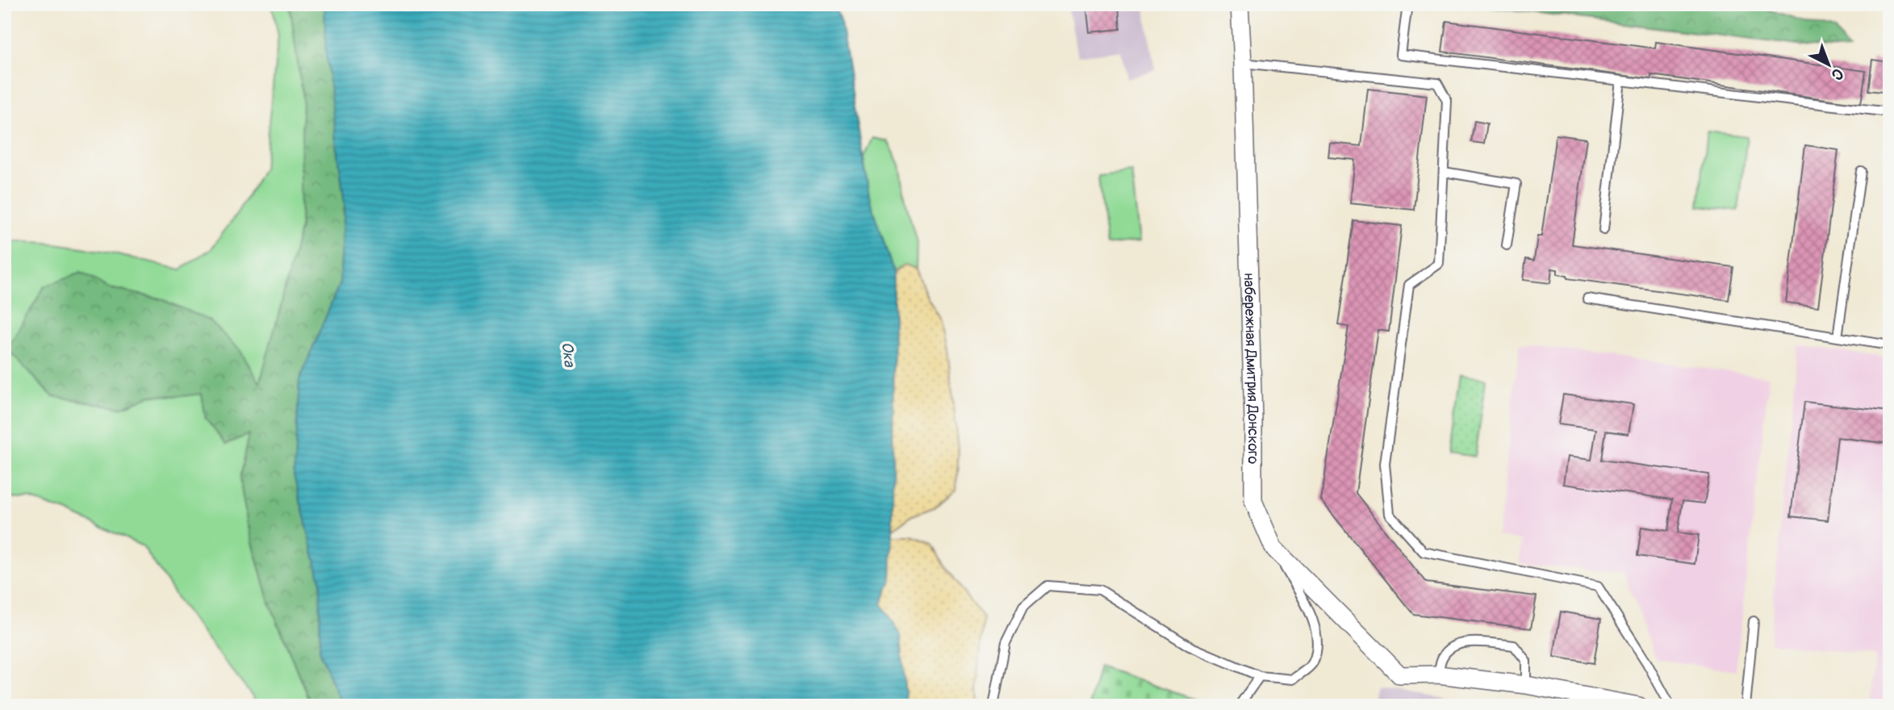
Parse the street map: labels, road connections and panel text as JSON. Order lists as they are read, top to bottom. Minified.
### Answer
{"streets":{"street":["набережная Дмитрия Донского"]},"water":["Ока"],"north":"bottom right"}
